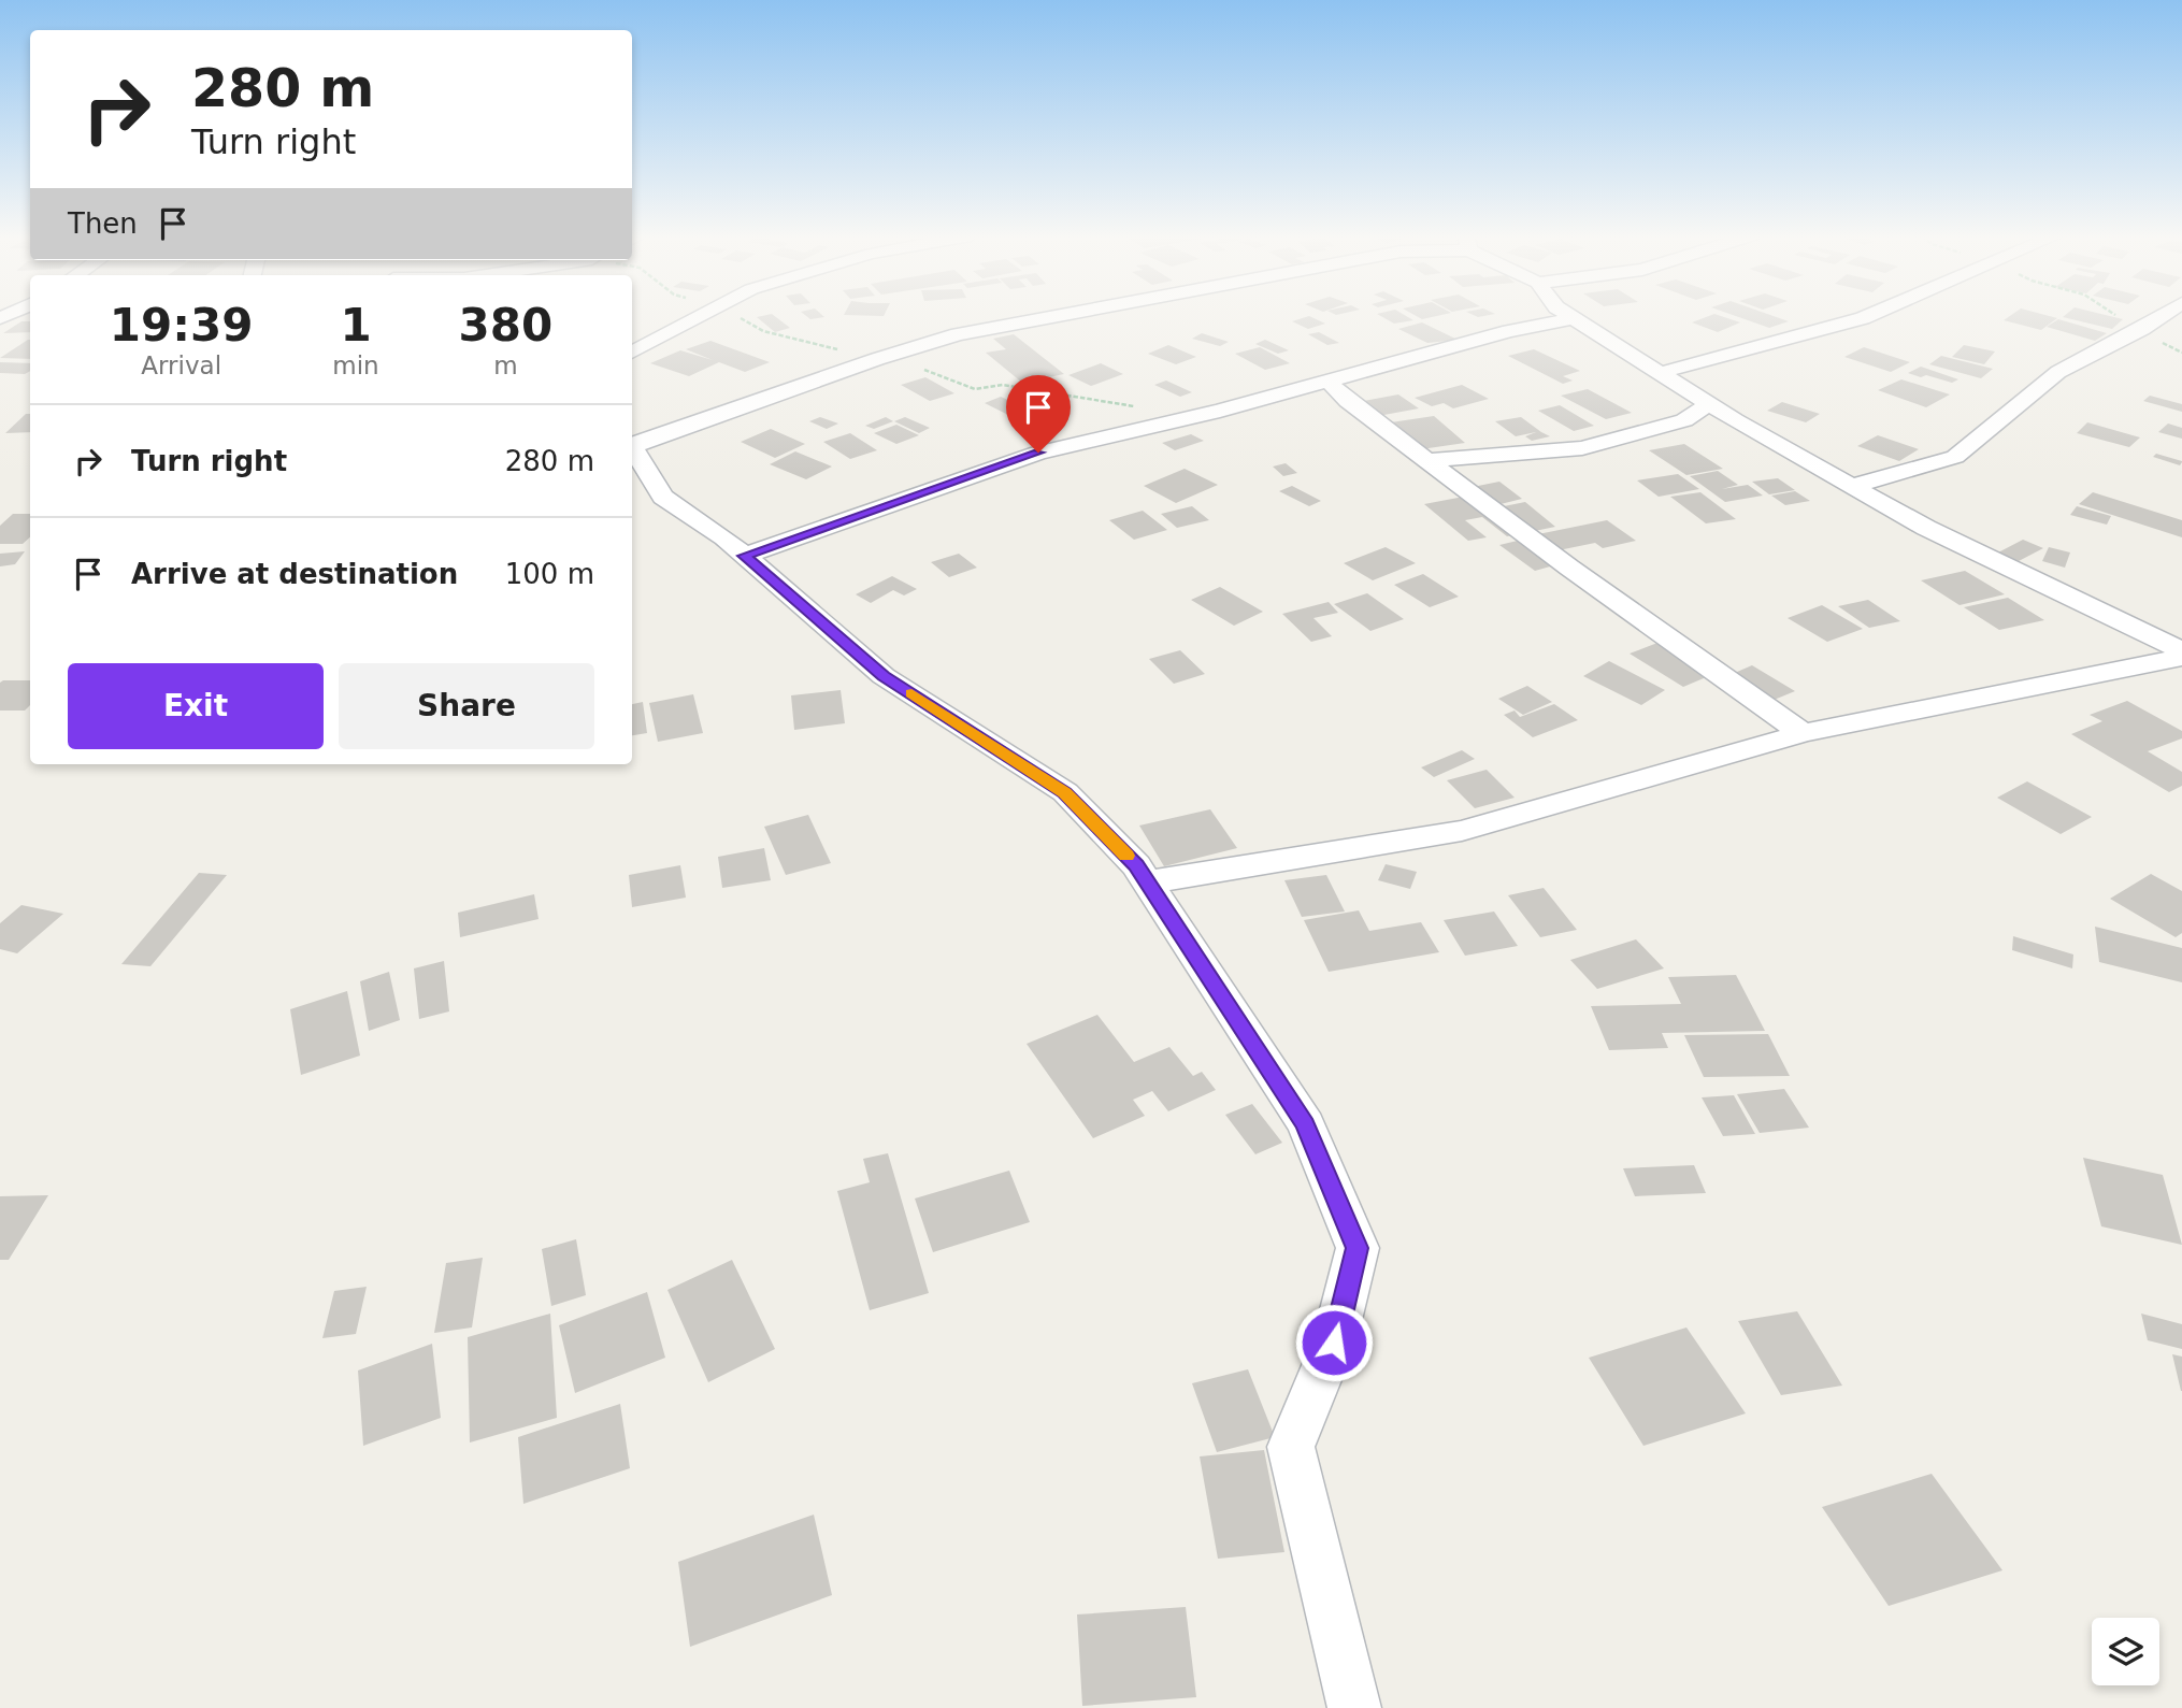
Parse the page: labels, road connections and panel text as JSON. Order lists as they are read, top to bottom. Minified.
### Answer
{"page":{"turn":["280 m","Turn right"],"then":"Then","eta":["19:39","Arrival","1","min","380","m"],"list":[{"name":"Turn right","value":"280 m"},{"name":"Arrive at destination","value":"100 m"}],"buttons":["Exit","Share"]}}
